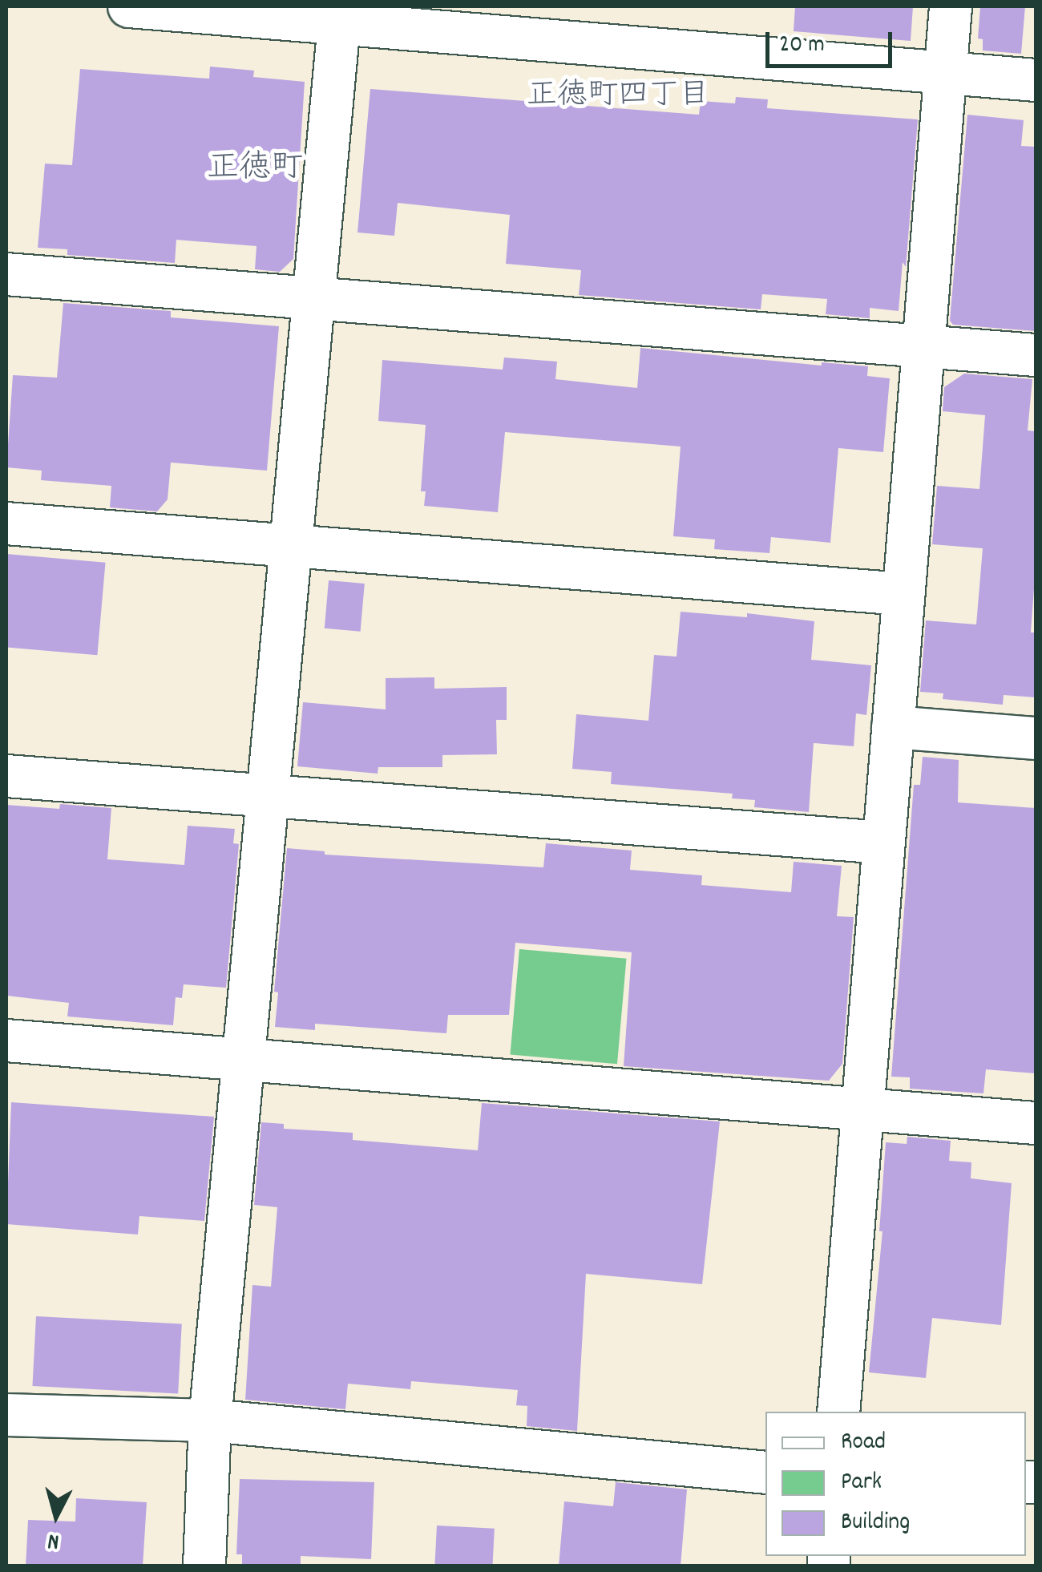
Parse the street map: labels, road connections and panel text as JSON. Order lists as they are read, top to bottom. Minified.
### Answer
{"districts":["正徳町四丁目","正徳町"],"legend":["Road","Park","Building"],"scale_bar":"20 m","north":"bottom"}
